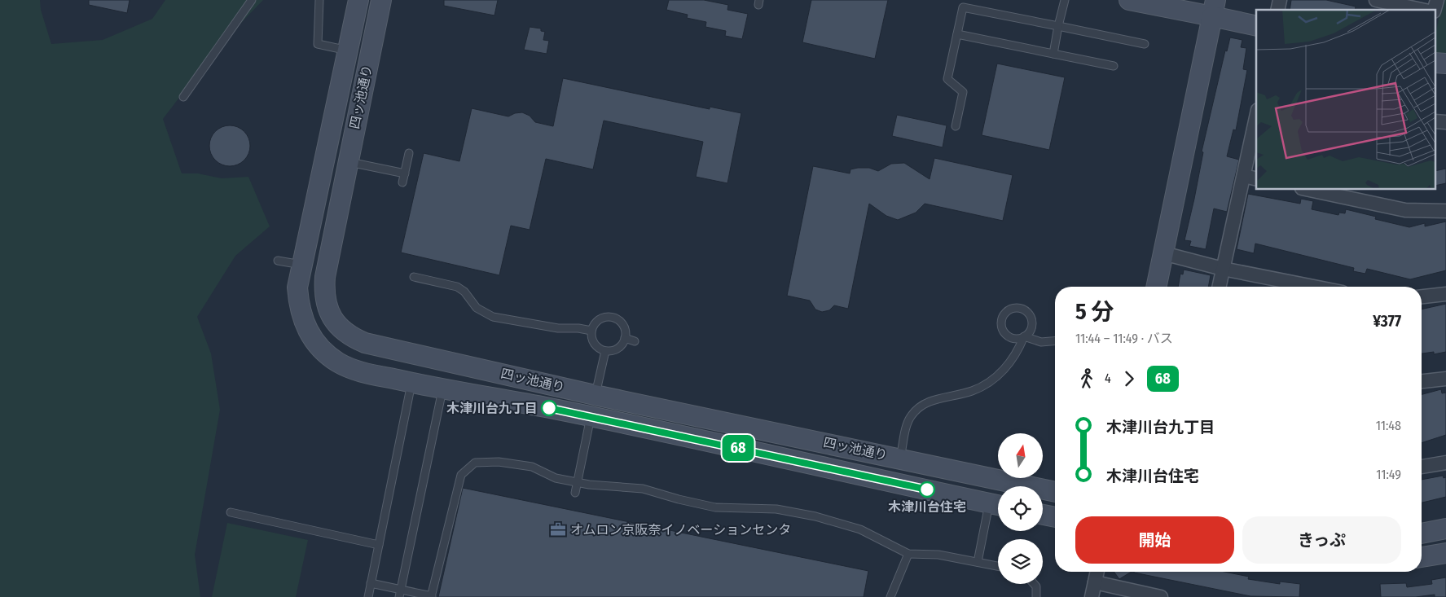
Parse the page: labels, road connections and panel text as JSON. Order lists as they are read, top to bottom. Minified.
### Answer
{"streets":{"main road":["四ッ池通り"]},"places":{"other":["木津川台九丁目","木津川台住宅"],"office":["オムロン京阪奈イノベーションセンタ"]},"lines":["bus line 68"],"north":"top","page":{"on_map":"68","heading":["5 分","11:44 – 11:49 · バス","¥377"],"legs":["4","68"],"list":[{"name":"木津川台九丁目","value":"11:48"},{"name":"木津川台住宅","value":"11:49"}],"buttons":["開始","きっぷ"]}}
